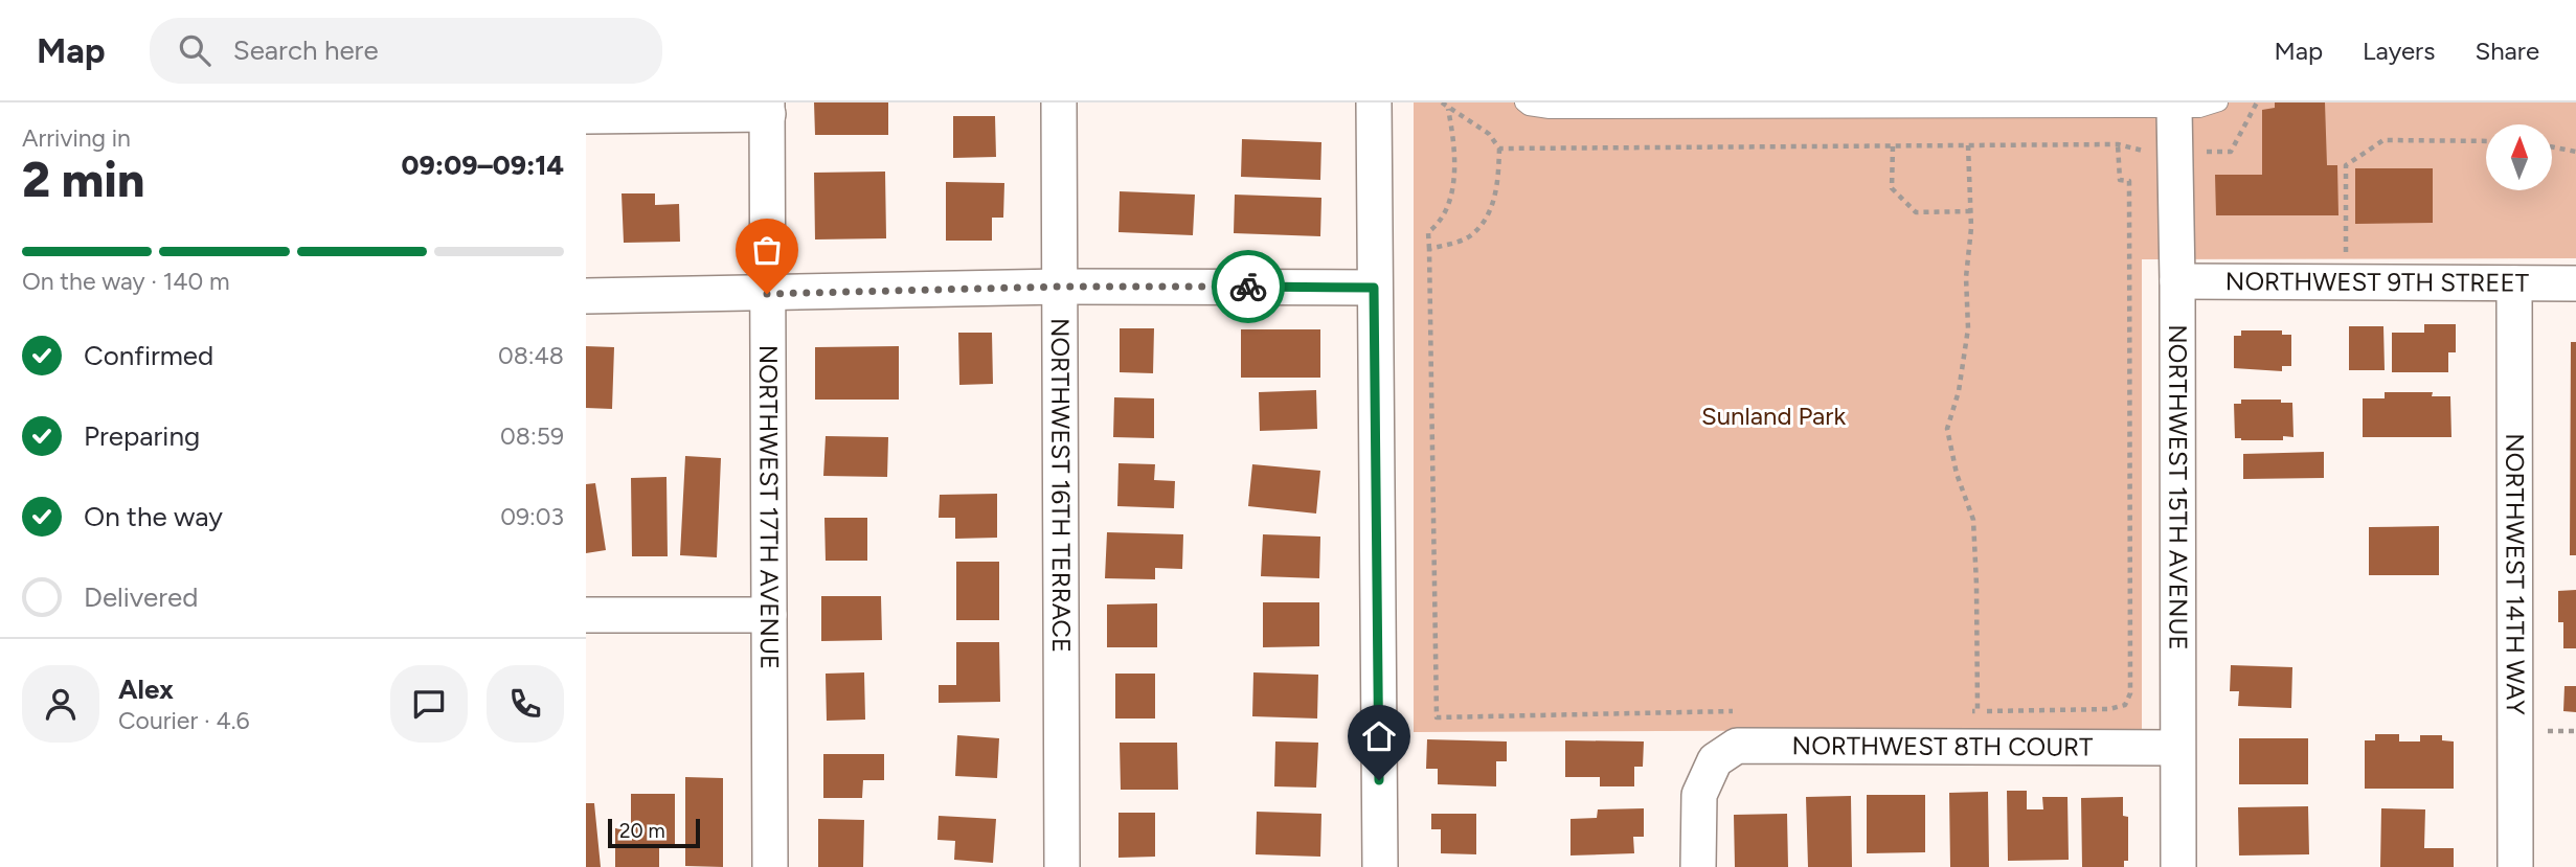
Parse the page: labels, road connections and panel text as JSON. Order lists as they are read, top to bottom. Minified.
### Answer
{"streets":{"street":["NORTHWEST 9TH STREET","NORTHWEST 16TH TERRACE","NORTHWEST 15TH AVENUE","NORTHWEST 17TH AVENUE","NORTHWEST 14TH WAY","NORTHWEST 8TH COURT"]},"crossings":[["NORTHWEST 9TH STREET","NORTHWEST 15TH AVENUE"],["NORTHWEST 9TH STREET","NORTHWEST 14TH WAY"],["NORTHWEST 15TH AVENUE","NORTHWEST 8TH COURT"]],"parks":["Sunland Park"],"scale_bar":"20 m","north":"top","page":{"header":"Map","search":"Search here","nav":["Map","Layers","Share"],"heading":["2 min","Arriving in","09:09–09:14"],"panel":["Alex","Courier · 4.6"],"bar":"On the way · 140 m","list":[["Confirmed","08:48"],["Preparing","08:59"],["On the way","09:03"],"Delivered"],"scale":"20 m"}}
